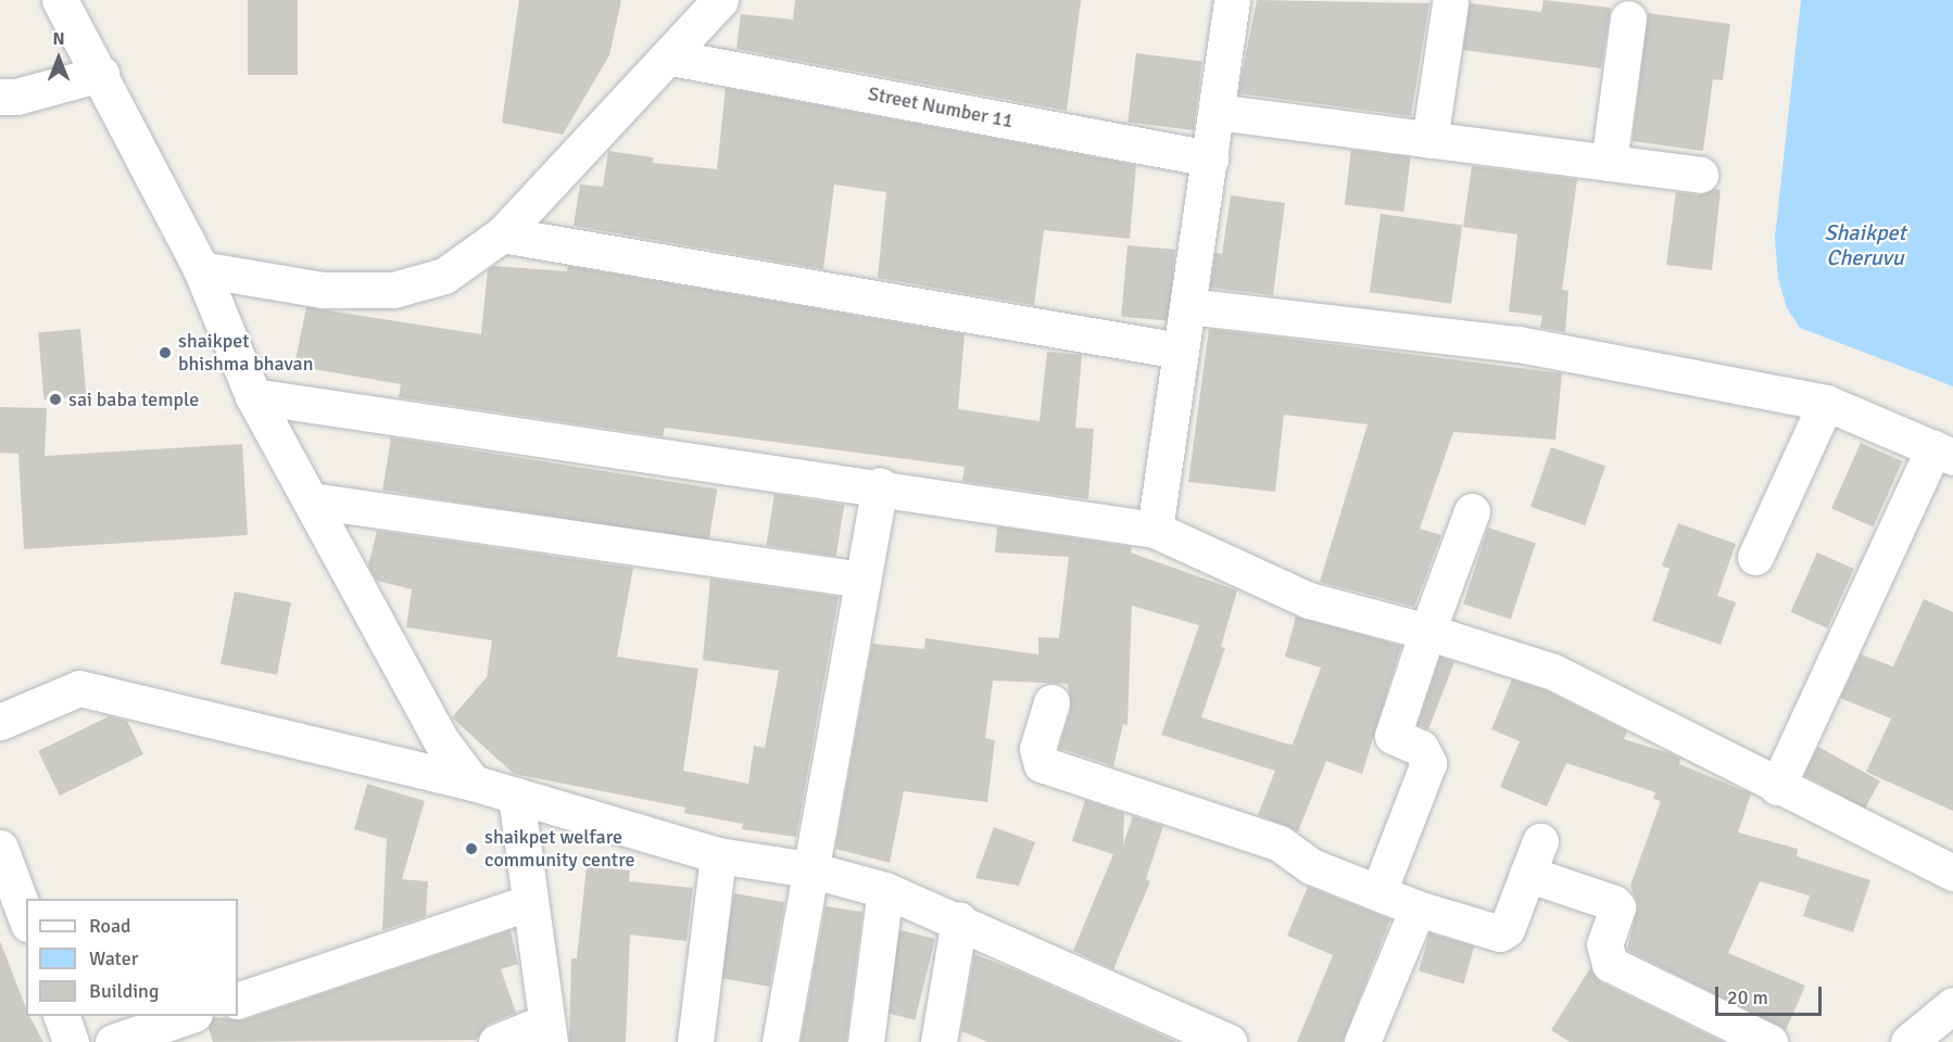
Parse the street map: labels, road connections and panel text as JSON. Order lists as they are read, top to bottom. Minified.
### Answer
{"streets":{"street":["Street Number 11"]},"water":["Shaikpet Cheruvu"],"places":["shaikpet bhishma bhavan","sai baba temple","shaikpet welfare community centre"],"legend":["Road","Water","Building"],"scale_bar":"20 m","north":"top"}
